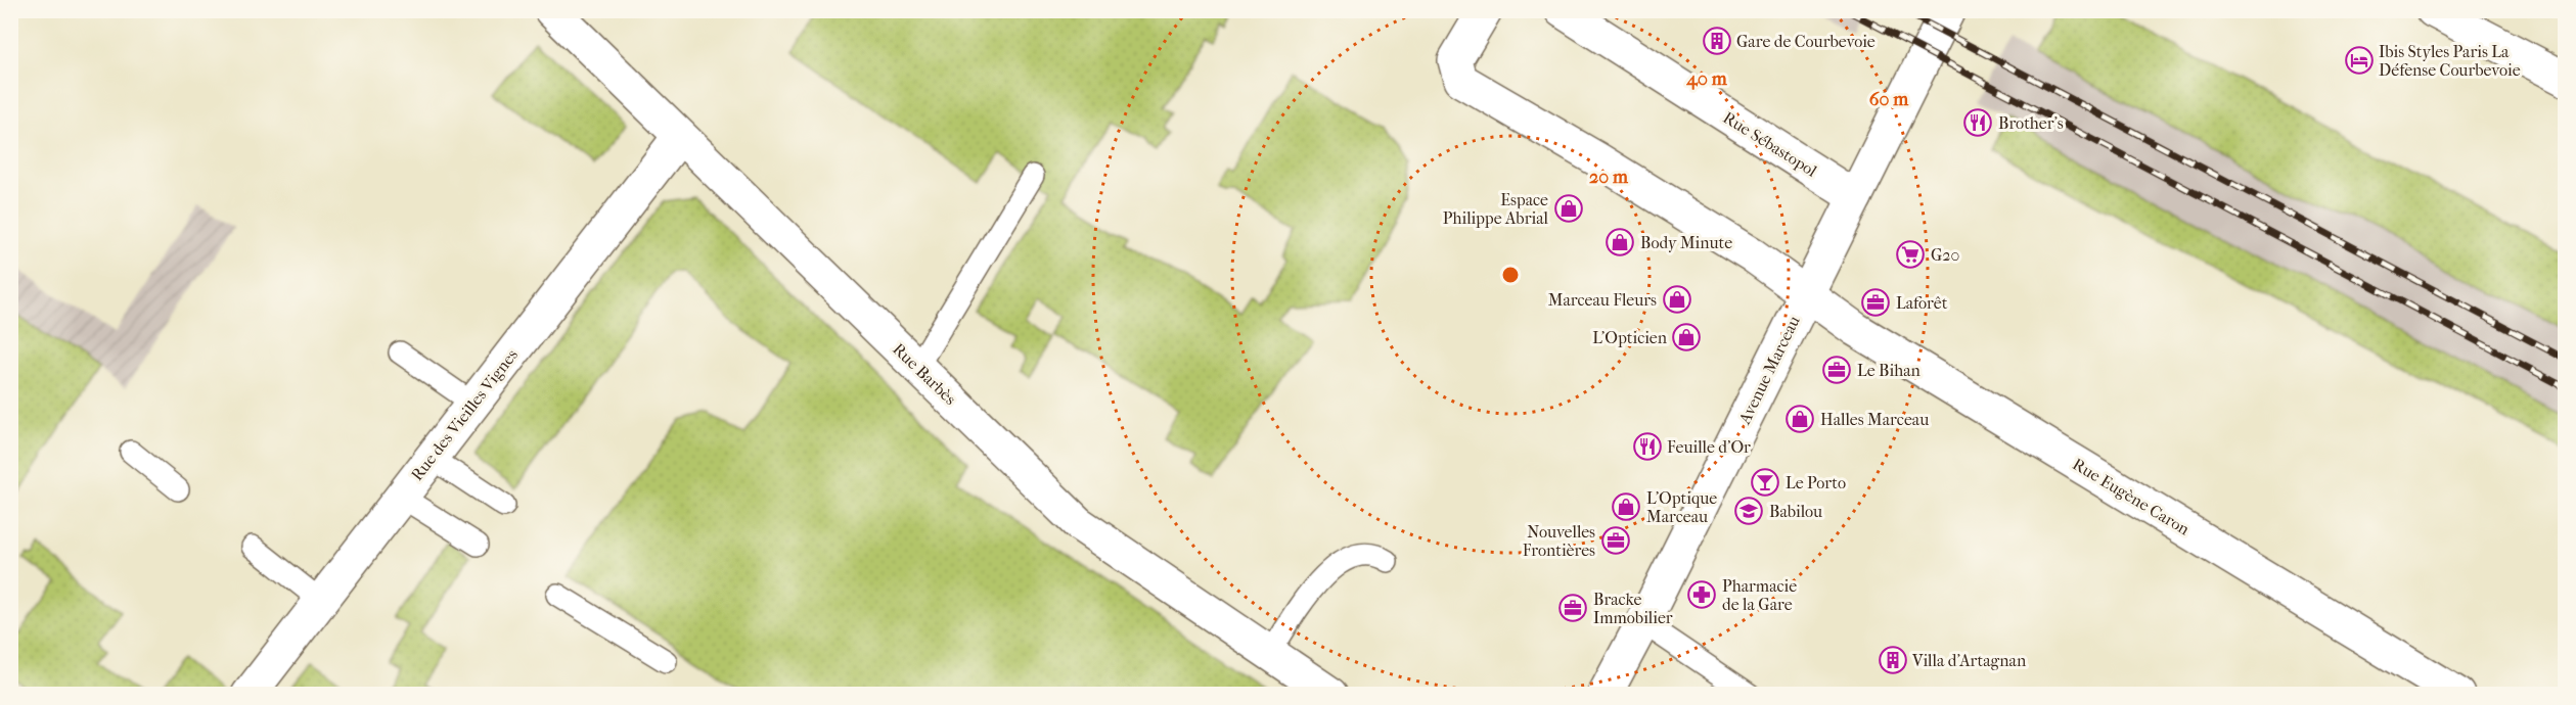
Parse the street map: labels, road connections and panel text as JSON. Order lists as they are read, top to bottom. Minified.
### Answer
{"streets":{"street":["Rue Sébastopol","Avenue Marceau","Rue Barbès","Rue des Vieilles Vignes","Rue Eugène Caron"]},"crossings":[["Rue Sébastopol","Avenue Marceau"],["Avenue Marceau","Rue Eugène Caron"],["Rue Barbès","Rue des Vieilles Vignes"]],"places":{"building":["Gare de Courbevoie","Villa d'Artagnan"],"hotel":["Ibis Styles Paris La Défense Courbevoie"],"restaurant":["Brother's","Feuille d'Or"],"shop":["Espace Philippe Abrial","Body Minute","Marceau Fleurs","L’Opticien","Halles Marceau","L'Optique Marceau"],"supermarket":["G20"],"office":["Laforêt","Le Bihan","Nouvelles Frontières","Bracke Immobilier"],"bar":["Le Porto"],"school or university":["Babilou"],"pharmacy":["Pharmacie de la Gare"]},"rings":["40 m","60 m","20 m"]}
